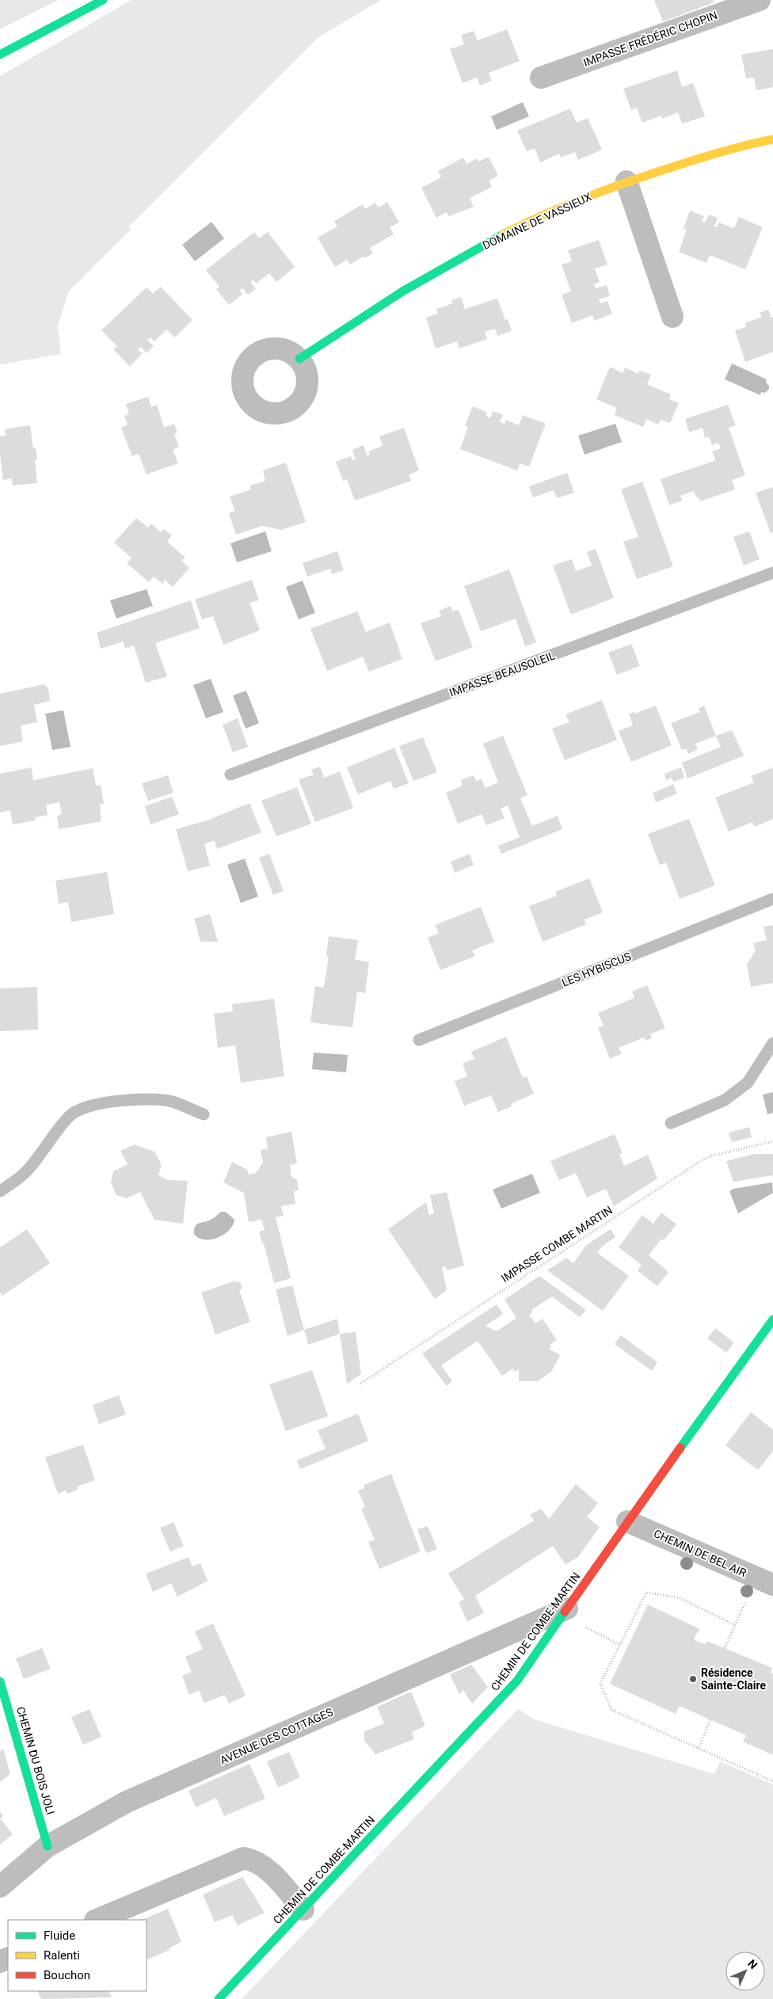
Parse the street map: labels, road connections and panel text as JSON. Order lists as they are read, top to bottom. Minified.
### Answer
{"streets":{"street":["IMPASSE FRÉDÉRIC CHOPIN","DOMAINE DE VASSIEUX","CHEMIN DE BEL AIR","CHEMIN DE COMBE-MARTIN","AVENUE DES COTTAGES","CHEMIN DU BOIS JOLI"],"lane":["IMPASSE BEAUSOLEIL","LES HYBISCUS"],"path":["IMPASSE COMBE MARTIN"]},"crossings":[["CHEMIN DE BEL AIR","CHEMIN DE COMBE-MARTIN"],["CHEMIN DE COMBE-MARTIN","AVENUE DES COTTAGES"],["AVENUE DES COTTAGES","CHEMIN DU BOIS JOLI"]],"places":["Résidence Sainte-Claire"],"legend":["Fluide","Ralenti","Bouchon"],"north":"top right"}
